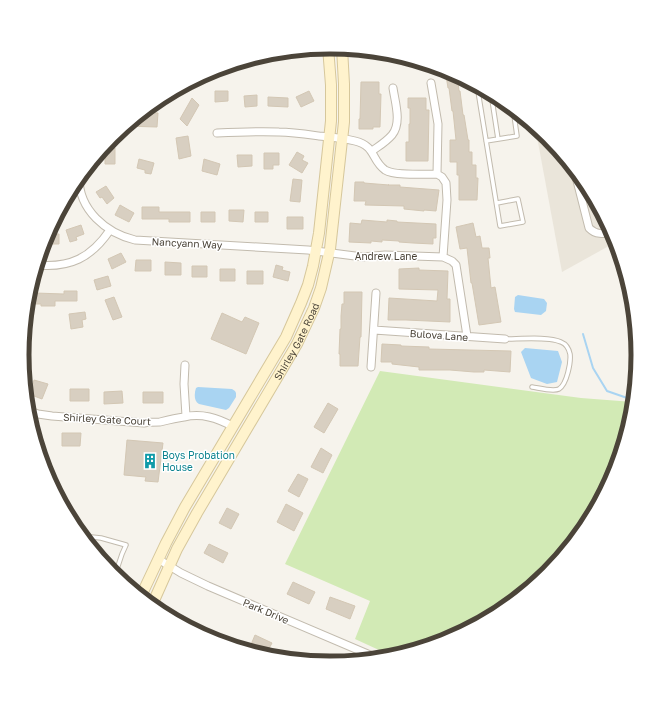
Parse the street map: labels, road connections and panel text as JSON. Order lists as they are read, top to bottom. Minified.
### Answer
{"streets":{"main road":["Shirley Gate Road"],"street":["Nancyann Way","Andrew Lane","Bulova Lane","Shirley Gate Court","Park Drive"]},"crossings":[["Nancyann Way","Andrew Lane"],["Nancyann Way","Shirley Gate Road"],["Andrew Lane","Shirley Gate Road"],["Shirley Gate Road","Shirley Gate Court"],["Shirley Gate Road","Park Drive"]],"places":{"building":["Boys Probation House"]}}
